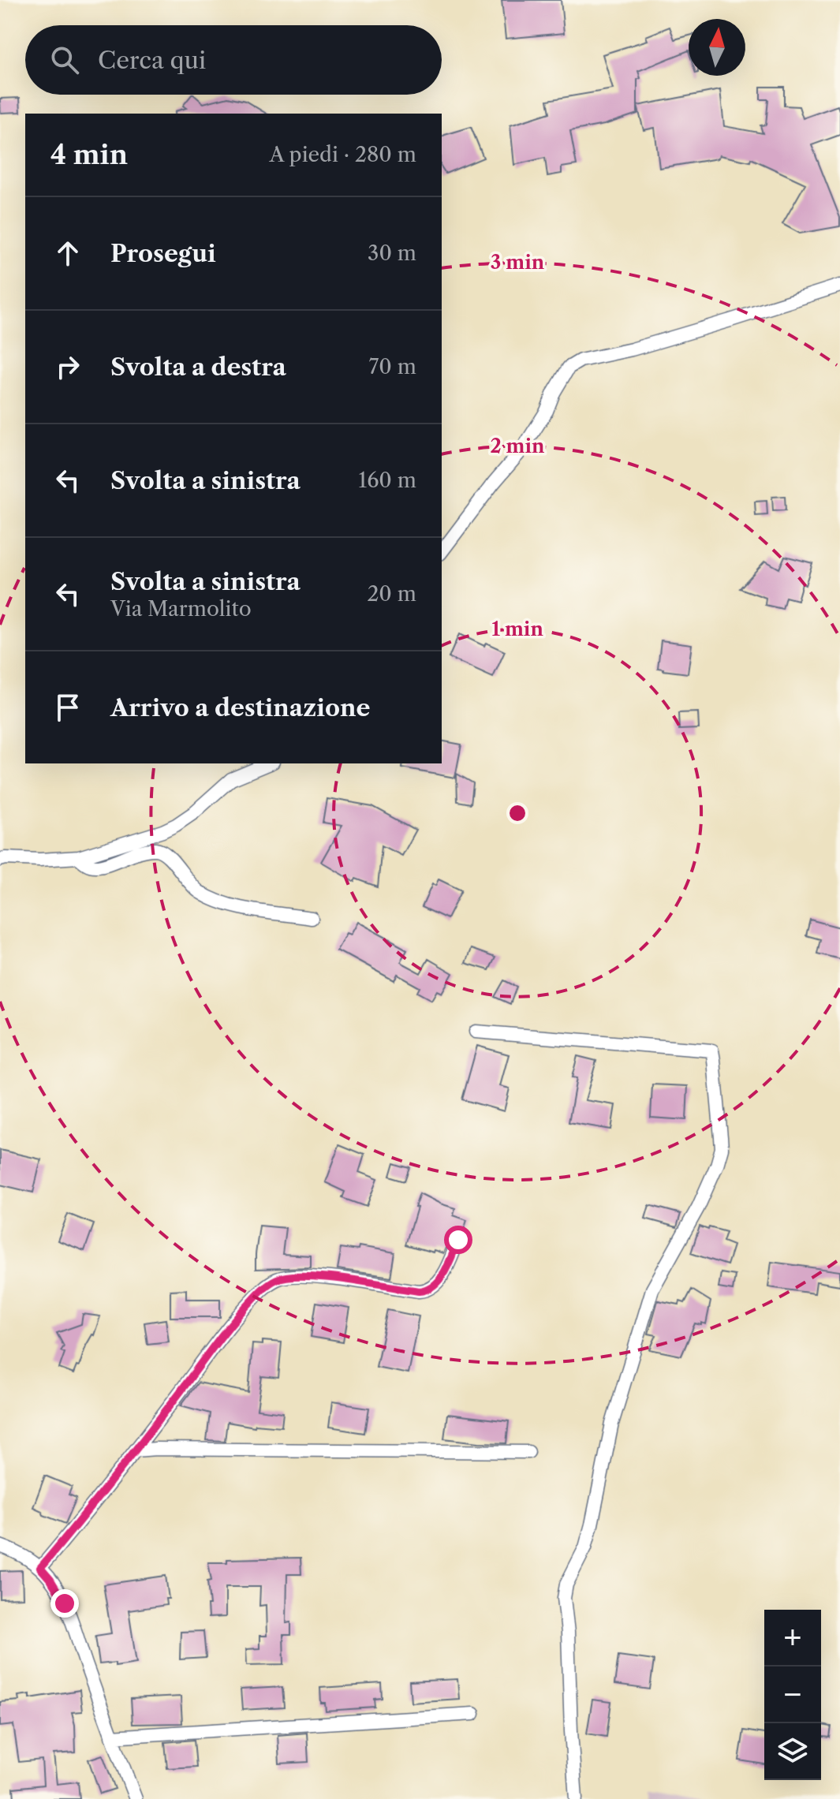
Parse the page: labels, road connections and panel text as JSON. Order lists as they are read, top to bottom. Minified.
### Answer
{"north":"top","page":{"search":"Cerca qui","heading":["4 min","A piedi · 280 m"],"list":[["Prosegui","30 m"],["Svolta a destra","70 m"],["Svolta a sinistra","160 m"],["Svolta a sinistra","Via Marmolito","20 m"],"Arrivo a destinazione"],"map_buttons":["+","−"]},"rings":["3 min","2 min","1 min"]}
